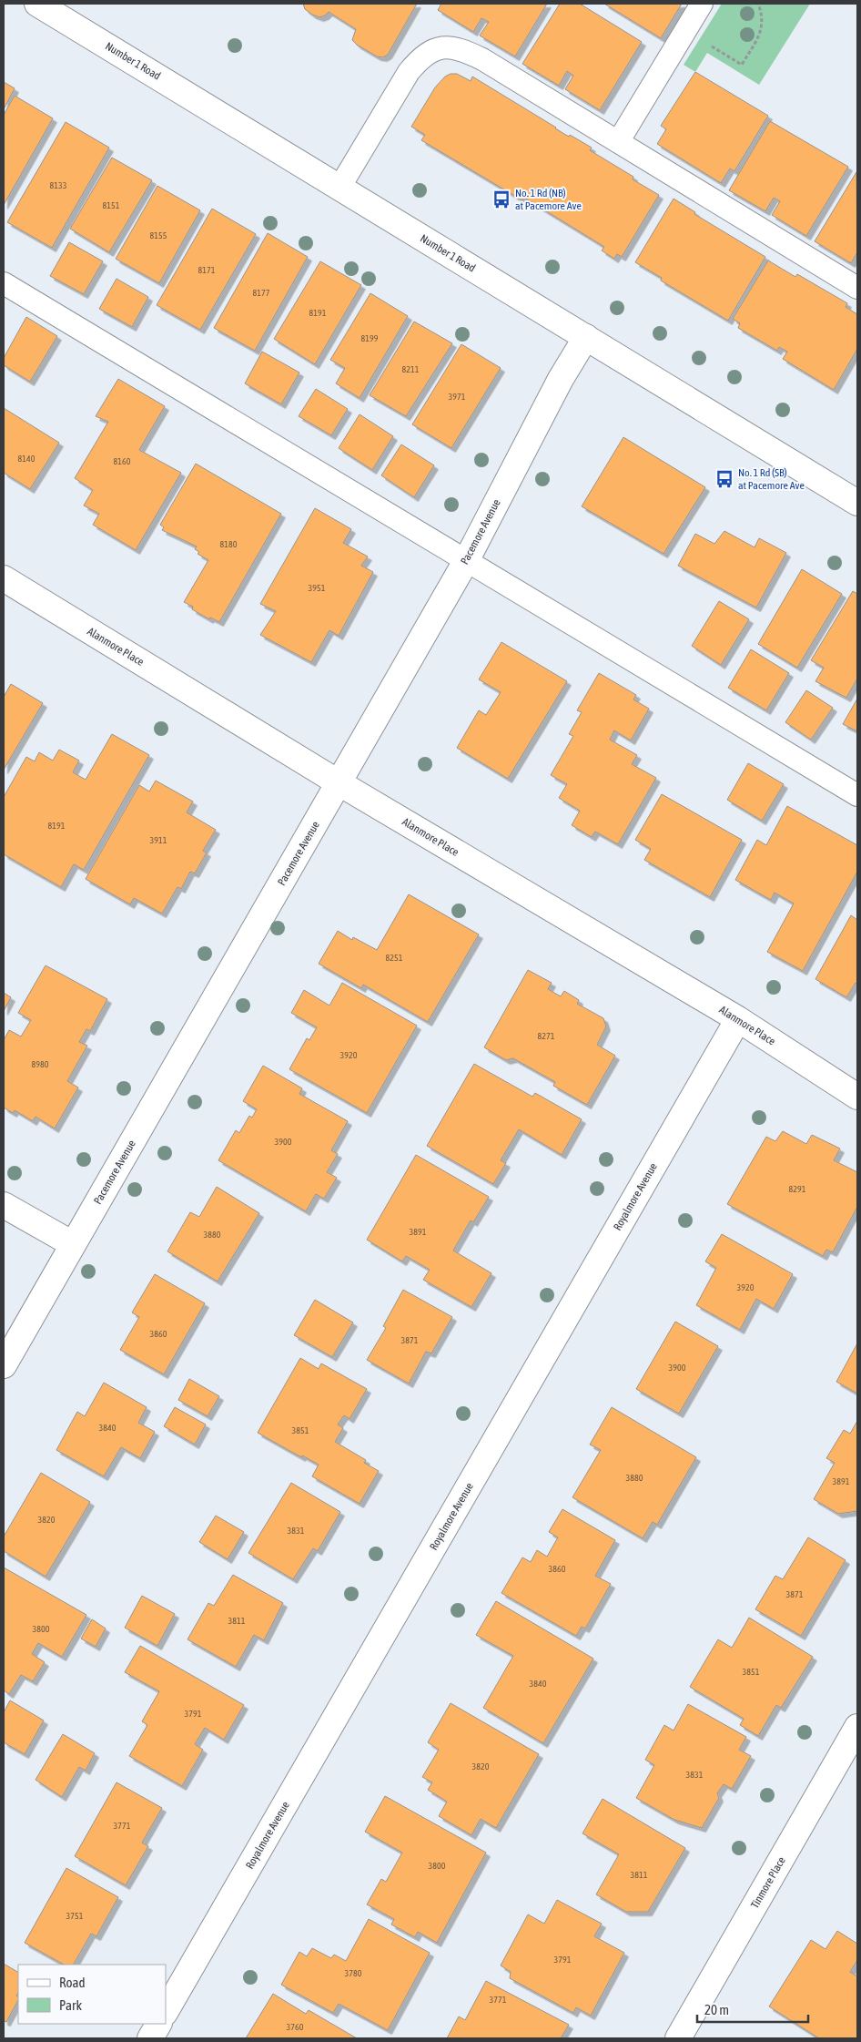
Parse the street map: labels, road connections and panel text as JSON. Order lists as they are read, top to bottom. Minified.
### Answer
{"streets":{"street":["Number 1 Road","Pacemore Avenue","Alanmore Place","Royalmore Avenue","Tinmore Place"]},"crossings":[["Number 1 Road","Pacemore Avenue"],["Pacemore Avenue","Alanmore Place"],["Alanmore Place","Royalmore Avenue"]],"places":{"bus stop":["No. 1 Rd (NB) at Pacemore Ave","No. 1 Rd (SB) at Pacemore Ave"]},"house_numbers":["8133","8151","8155","8171","8177","8191","8199","8211","3971","8140","8160","8180","3951","8191","3911","8251","8271","3920","8980","3900","8291","3891","3880","3920","3860","3871","3900","3840","3851","3880","3891","3820","3831","3860","3871","3811","3800","3851","3840","3791","3820","3831","3771","3800","3811","3751","3791","3780","3771","3760"],"legend":["Road","Park"],"scale_bar":"20 m"}
